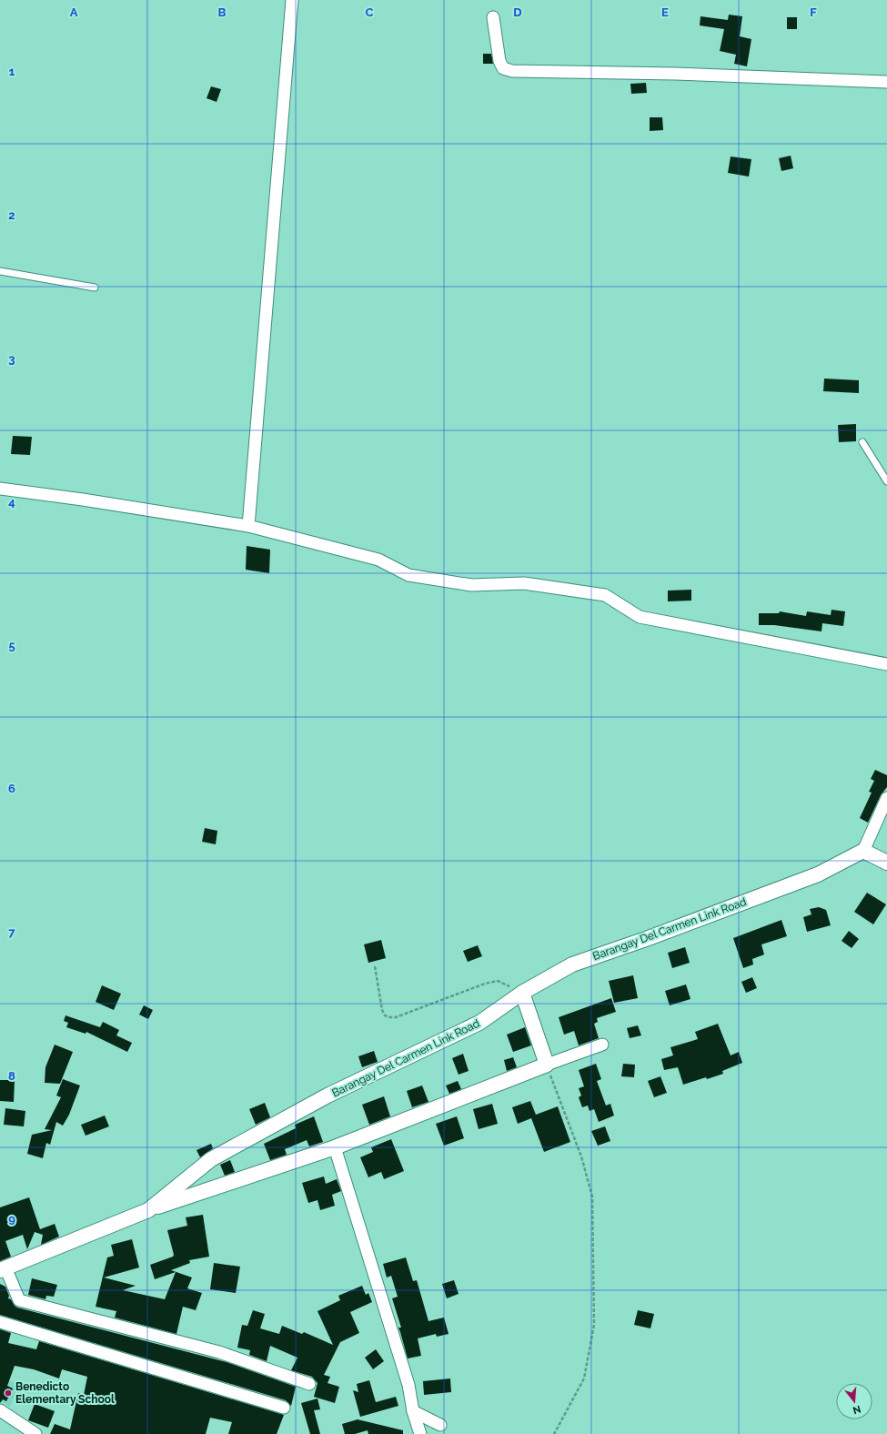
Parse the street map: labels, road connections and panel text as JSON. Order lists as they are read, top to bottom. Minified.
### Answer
{"streets":{"street":["Barangay Del Carmen Link Road"]},"places":["Benedicto Elementary School"],"north":"bottom","grid":{"columns":["A","B","C","D","E","F"],"rows":["1","2","3","4","5","6","7","8","9"]}}
